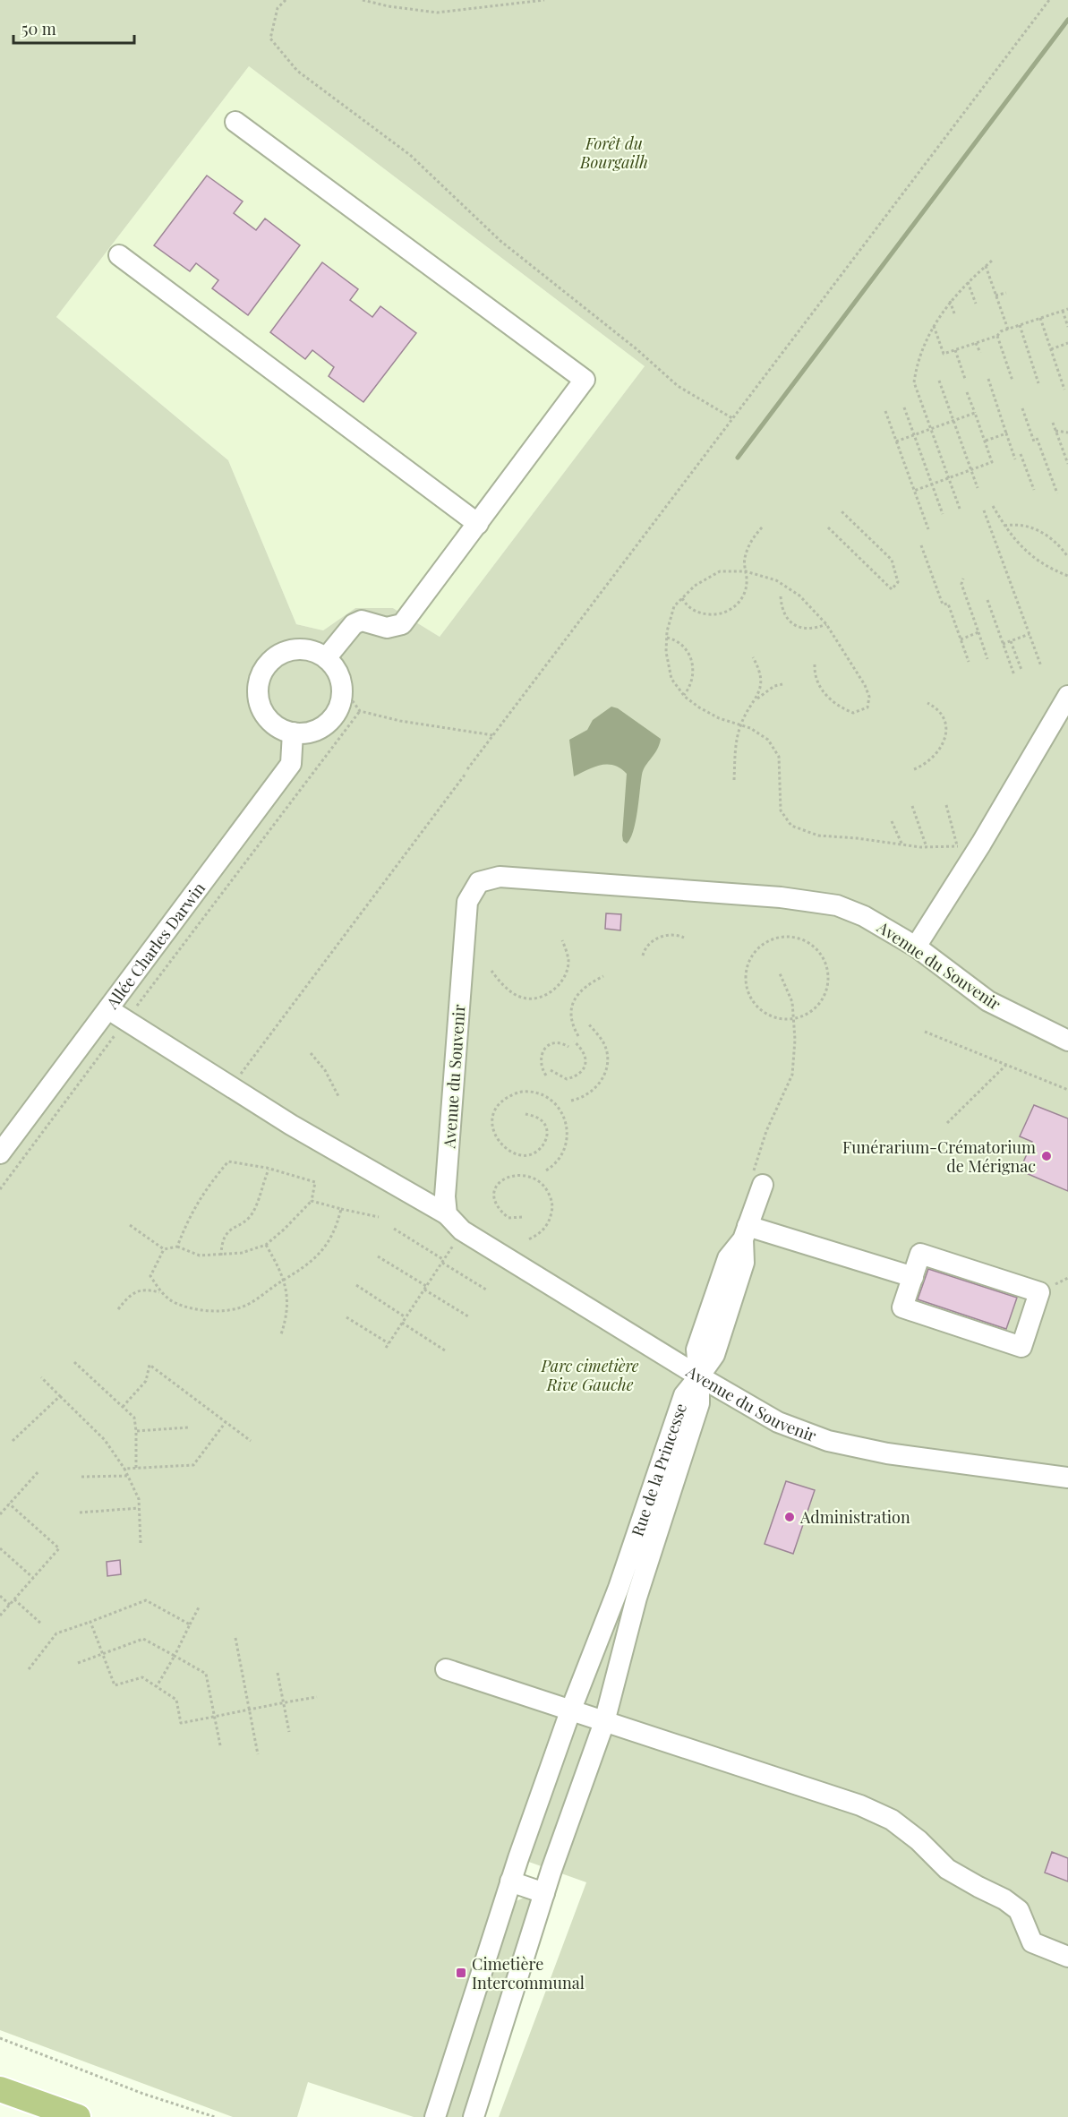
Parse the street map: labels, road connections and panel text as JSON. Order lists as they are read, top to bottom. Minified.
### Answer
{"streets":{"street":["Allée Charles Darwin","Avenue du Souvenir","Rue de la Princesse"]},"crossings":[["Avenue du Souvenir","Rue de la Princesse"]],"parks":["Forêt du Bourgailh","Parc cimetière Rive Gauche"],"places":{"other":["Funérarium-Crématorium de Mérignac","Administration"],"transit":["Cimetière Intercommunal"]},"scale_bar":"50 m"}
